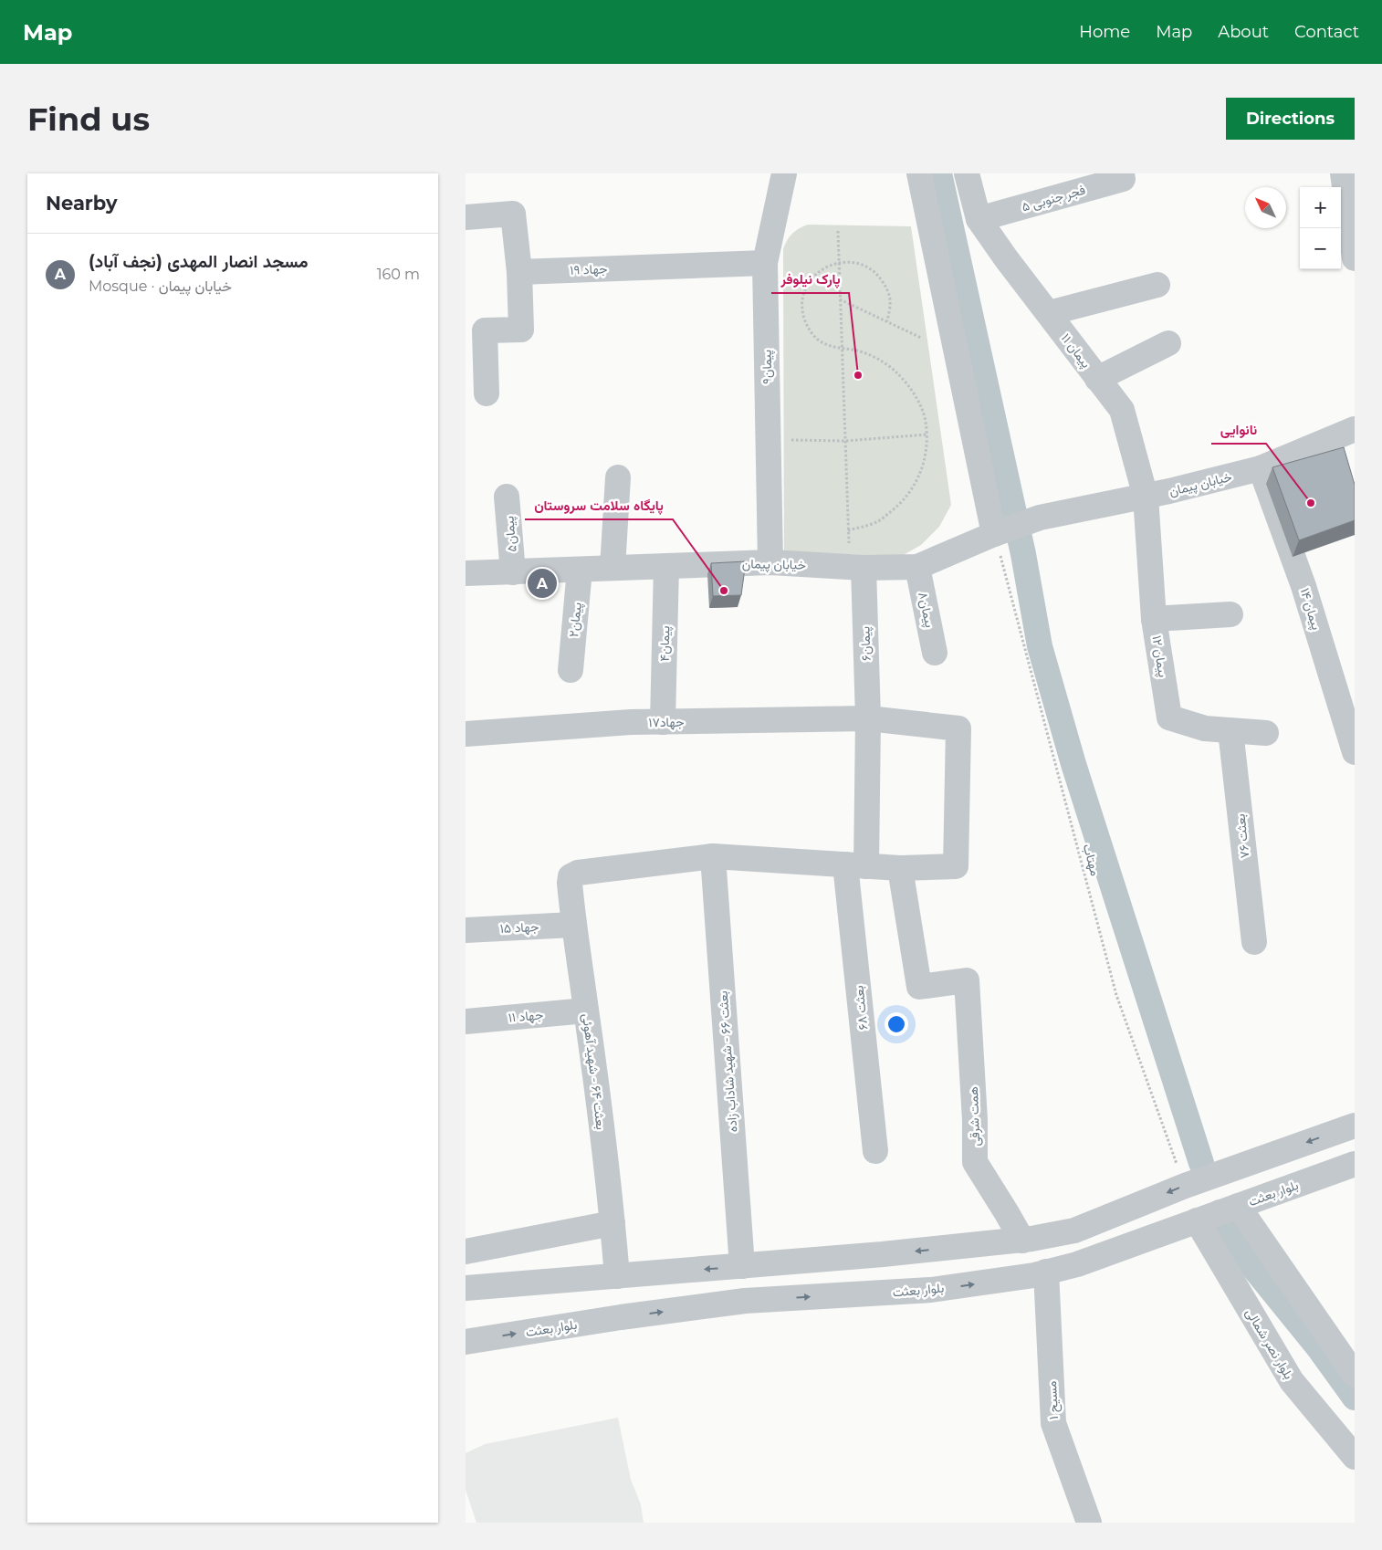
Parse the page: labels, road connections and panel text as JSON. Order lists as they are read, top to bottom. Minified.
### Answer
{"streets":{"street":["فجر جنوبی ۵","جهاد ۱۹","پیمان ۱۱","پیمان۹","خیابان پیمان","پیمان۵","پیمان ۱۴","پیمان۸","پیمان۲","پیمان۴","پیمان۶","پیمان ۱۲","جهاد۱۷","بعثت ۷۶","جهاد ۱۵","بعثت ۶۸","جهاد ۱۱","بعثت ۶۶ - شهید شاداب زاده","بعثت ۶۴ - شهید آهوئی","همت شرقی","بلوار بعثت","بلوار نصر شمالی","مسیح ۱"],"path":["مهتاب"]},"crossings":[["فجر جنوبی ۵","پیمان ۱۱"],["جهاد ۱۹","پیمان۹"],["پیمان ۱۱","خیابان پیمان"],["پیمان ۱۱","پیمان ۱۲"],["پیمان۹","خیابان پیمان"],["خیابان پیمان","پیمان۵"],["خیابان پیمان","پیمان ۱۴"],["خیابان پیمان","پیمان۸"],["خیابان پیمان","پیمان۲"],["خیابان پیمان","پیمان۴"],["خیابان پیمان","پیمان۶"],["خیابان پیمان","پیمان ۱۲"],["خیابان پیمان","مهتاب"],["پیمان۴","جهاد۱۷"],["پیمان۶","جهاد۱۷"],["پیمان۶","بعثت ۶۸"],["پیمان ۱۲","بعثت ۷۶"],["جهاد۱۷","همت شرقی"],["جهاد ۱۵","بعثت ۶۴ - شهید آهوئی"],["جهاد ۱۱","بعثت ۶۴ - شهید آهوئی"],["بعثت ۶۶ - شهید شاداب زاده","بعثت ۶۴ - شهید آهوئی"],["بلوار بعثت","بلوار نصر شمالی"],["بلوار بعثت","مسیح ۱"]],"places":["پارک نیلوفر","نانوایی","پایگاه سلامت سروستان"],"north":"top left","page":{"header":"Map","nav":["Home","Map","About","Contact"],"buttons":"Directions","title":"Find us","heading":"Nearby","map_buttons":["+","−"],"list":[{"mark":"A","name":"مسجد انصار المهدی (نجف آباد)","note":"Mosque · خیابان پیمان","value":"160 m"}],"pins":"A"}}
